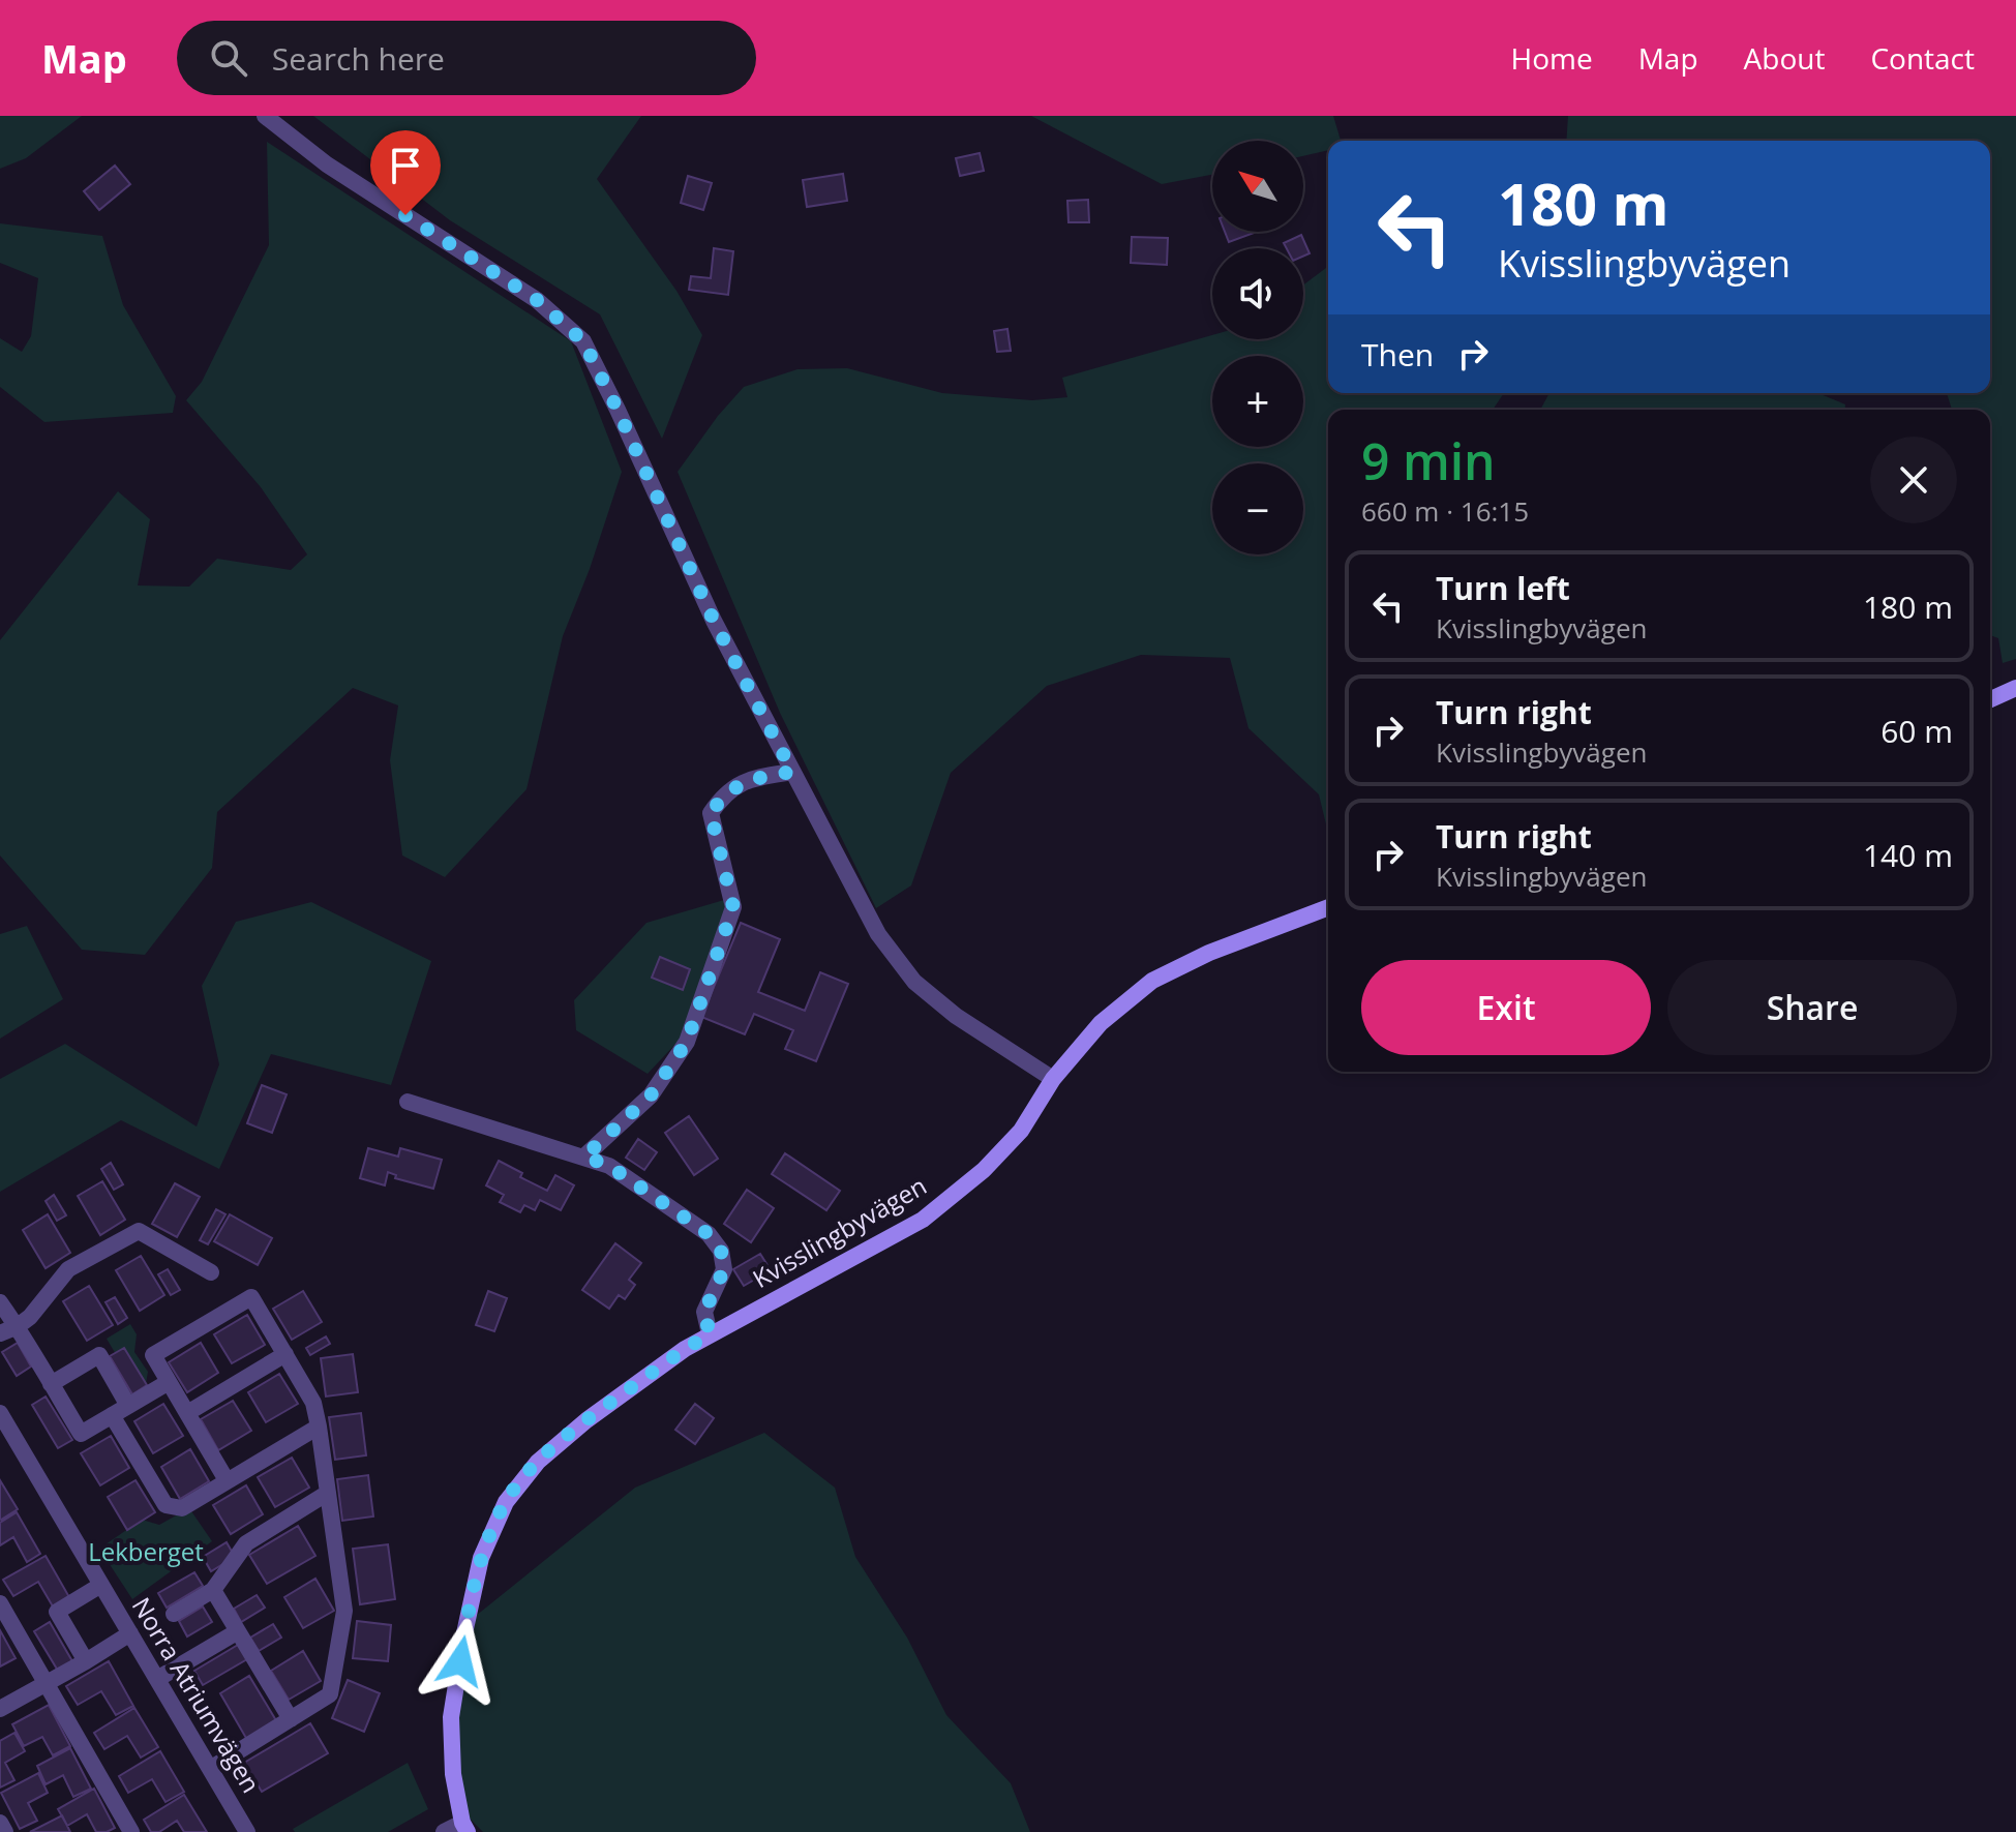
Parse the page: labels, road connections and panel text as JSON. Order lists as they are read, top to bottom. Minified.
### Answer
{"streets":{"street":["Kvisslingbyvägen","Norra Atriumvägen"]},"parks":["Lekberget"],"north":"top left","page":{"header":"Map","search":"Search here","nav":["Home","Map","About","Contact"],"map_buttons":["+","−"],"turn":["180 m","Kvisslingbyvägen"],"then":"Then","heading":["9 min","660 m · 16:15"],"list":[{"name":"Turn left","note":"Kvisslingbyvägen","value":"180 m"},{"name":"Turn right","note":"Kvisslingbyvägen","value":"60 m"},{"name":"Turn right","note":"Kvisslingbyvägen","value":"140 m"}],"buttons":["Exit","Share"]}}
